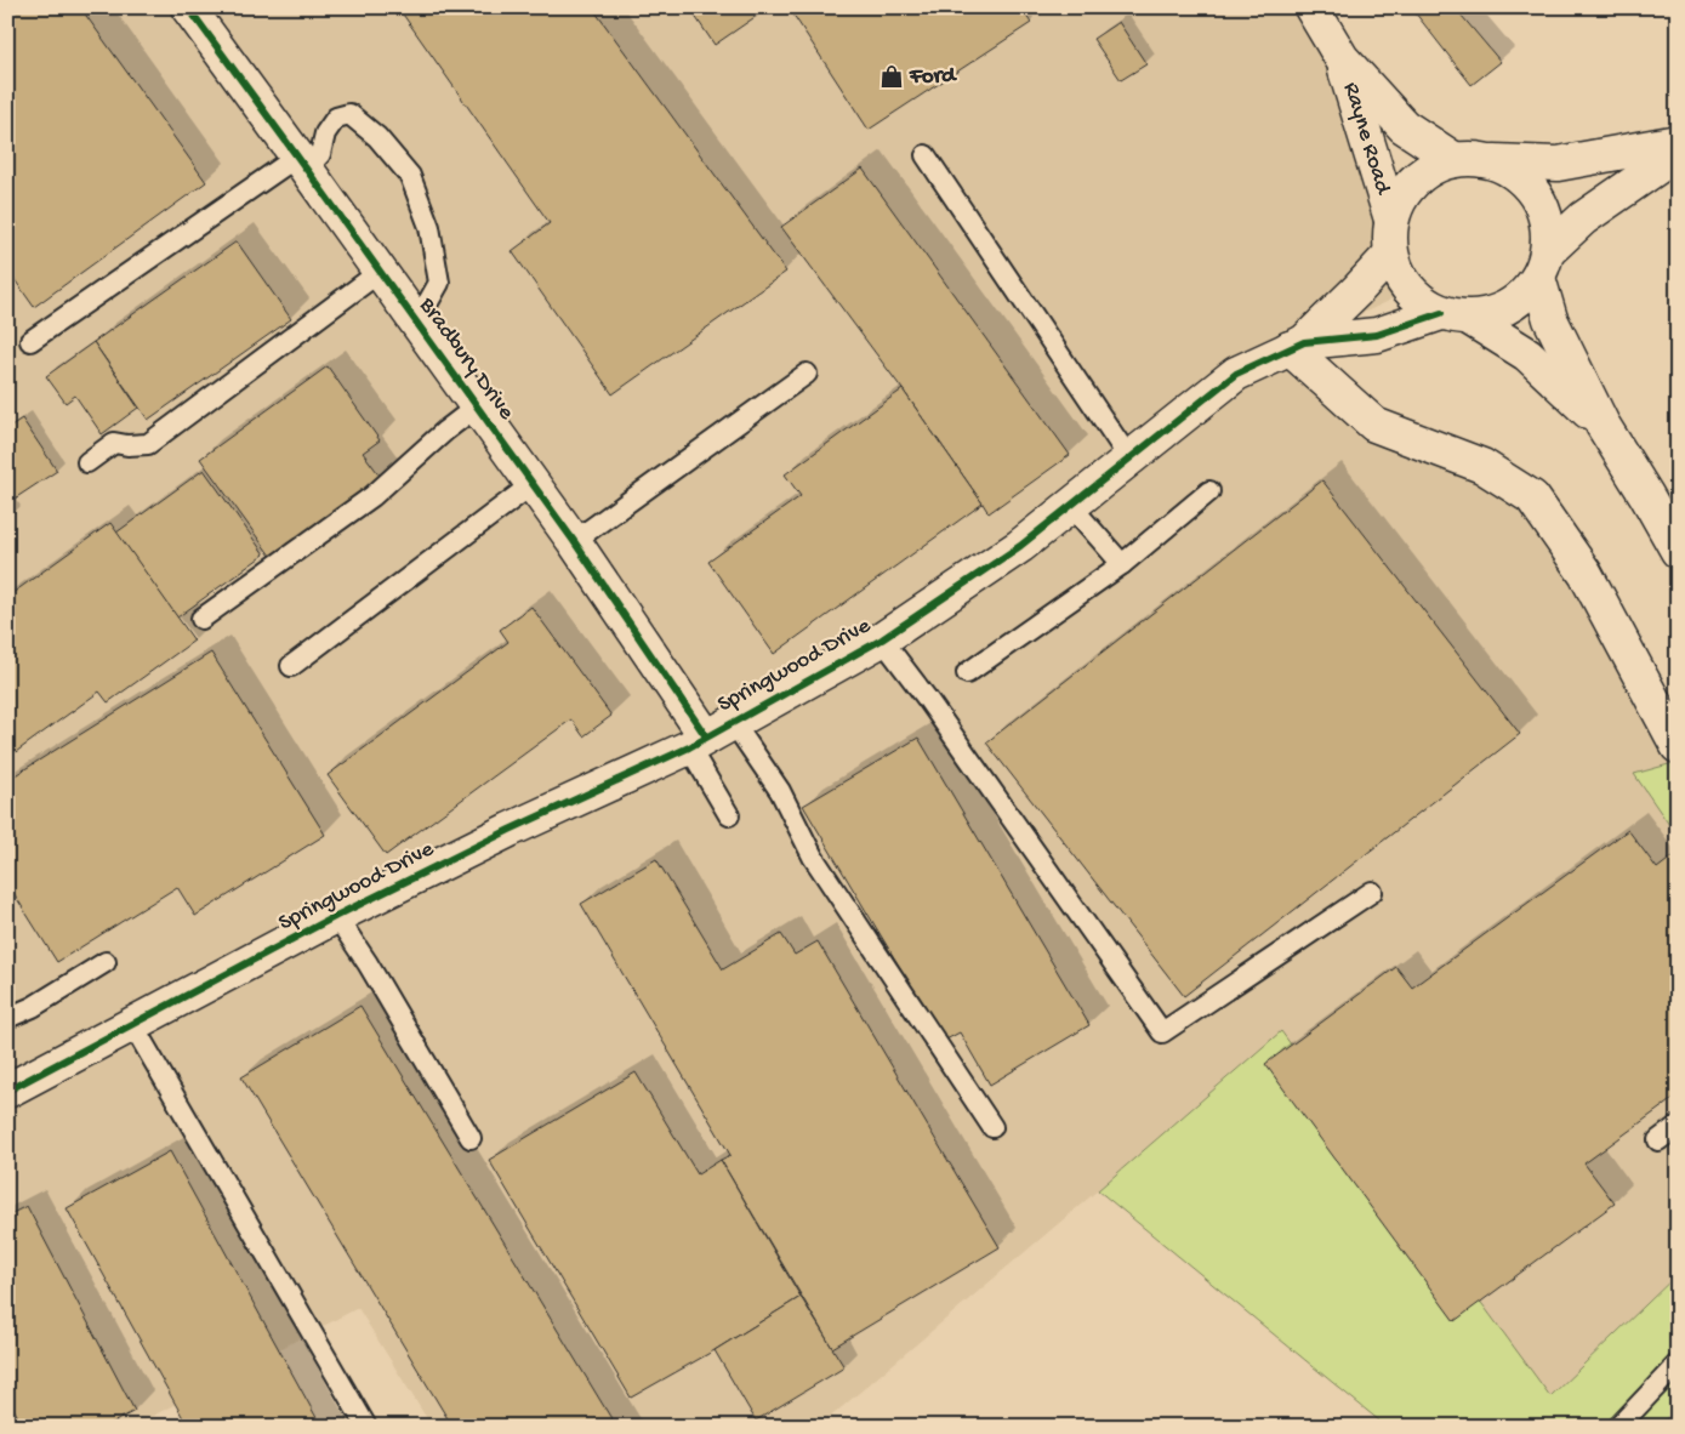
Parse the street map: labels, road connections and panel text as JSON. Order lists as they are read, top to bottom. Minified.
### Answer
{"streets":{"street":["Rayne Road","Bradbury Drive","Springwood Drive"]},"crossings":[["Rayne Road","Springwood Drive"],["Bradbury Drive","Springwood Drive"]],"places":{"shop":["Ford"]}}
